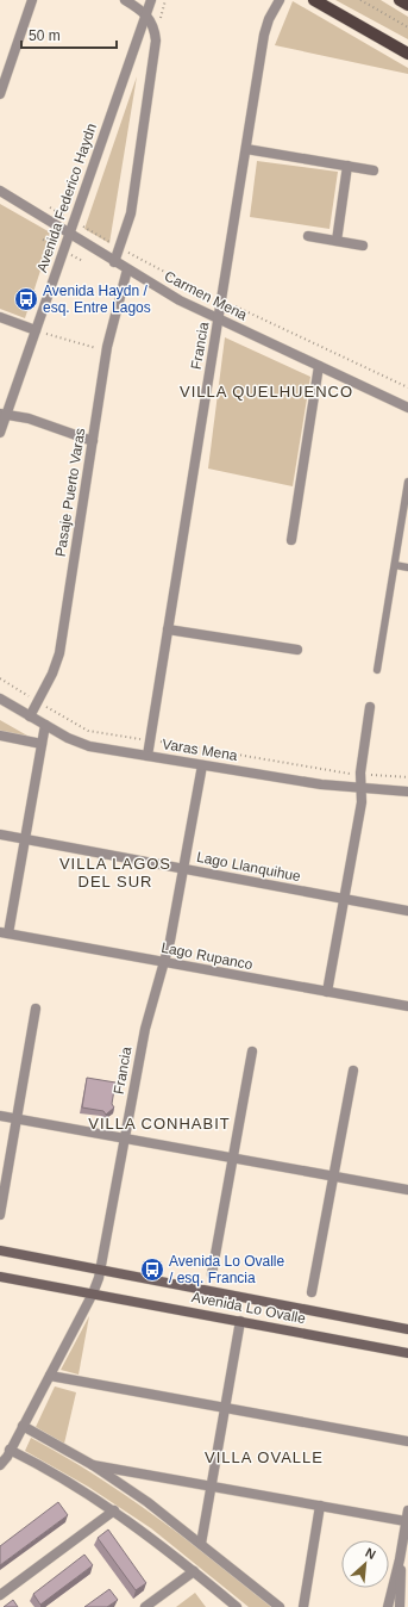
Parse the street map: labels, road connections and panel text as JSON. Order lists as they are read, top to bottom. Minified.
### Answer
{"streets":{"main road":["Avenida Lo Ovalle"],"street":["Avenida Federico Haydn","Carmen Mena","Francia","Pasaje Puerto Varas","Varas Mena","Lago Llanquihue","Lago Rupanco"]},"crossings":[["Avenida Federico Haydn","Carmen Mena"],["Carmen Mena","Francia"],["Carmen Mena","Pasaje Puerto Varas"],["Francia","Varas Mena"],["Francia","Lago Llanquihue"],["Francia","Lago Rupanco"],["Francia","Avenida Lo Ovalle"],["Pasaje Puerto Varas","Varas Mena"]],"districts":["VILLA QUELHUENCO","VILLA LAGOS DEL SUR","VILLA CONHABIT","VILLA OVALLE"],"places":{"bus stop":["Avenida Haydn / esq. Entre Lagos","Avenida Lo Ovalle / esq. Francia"]},"scale_bar":"50 m","north":"top right"}
